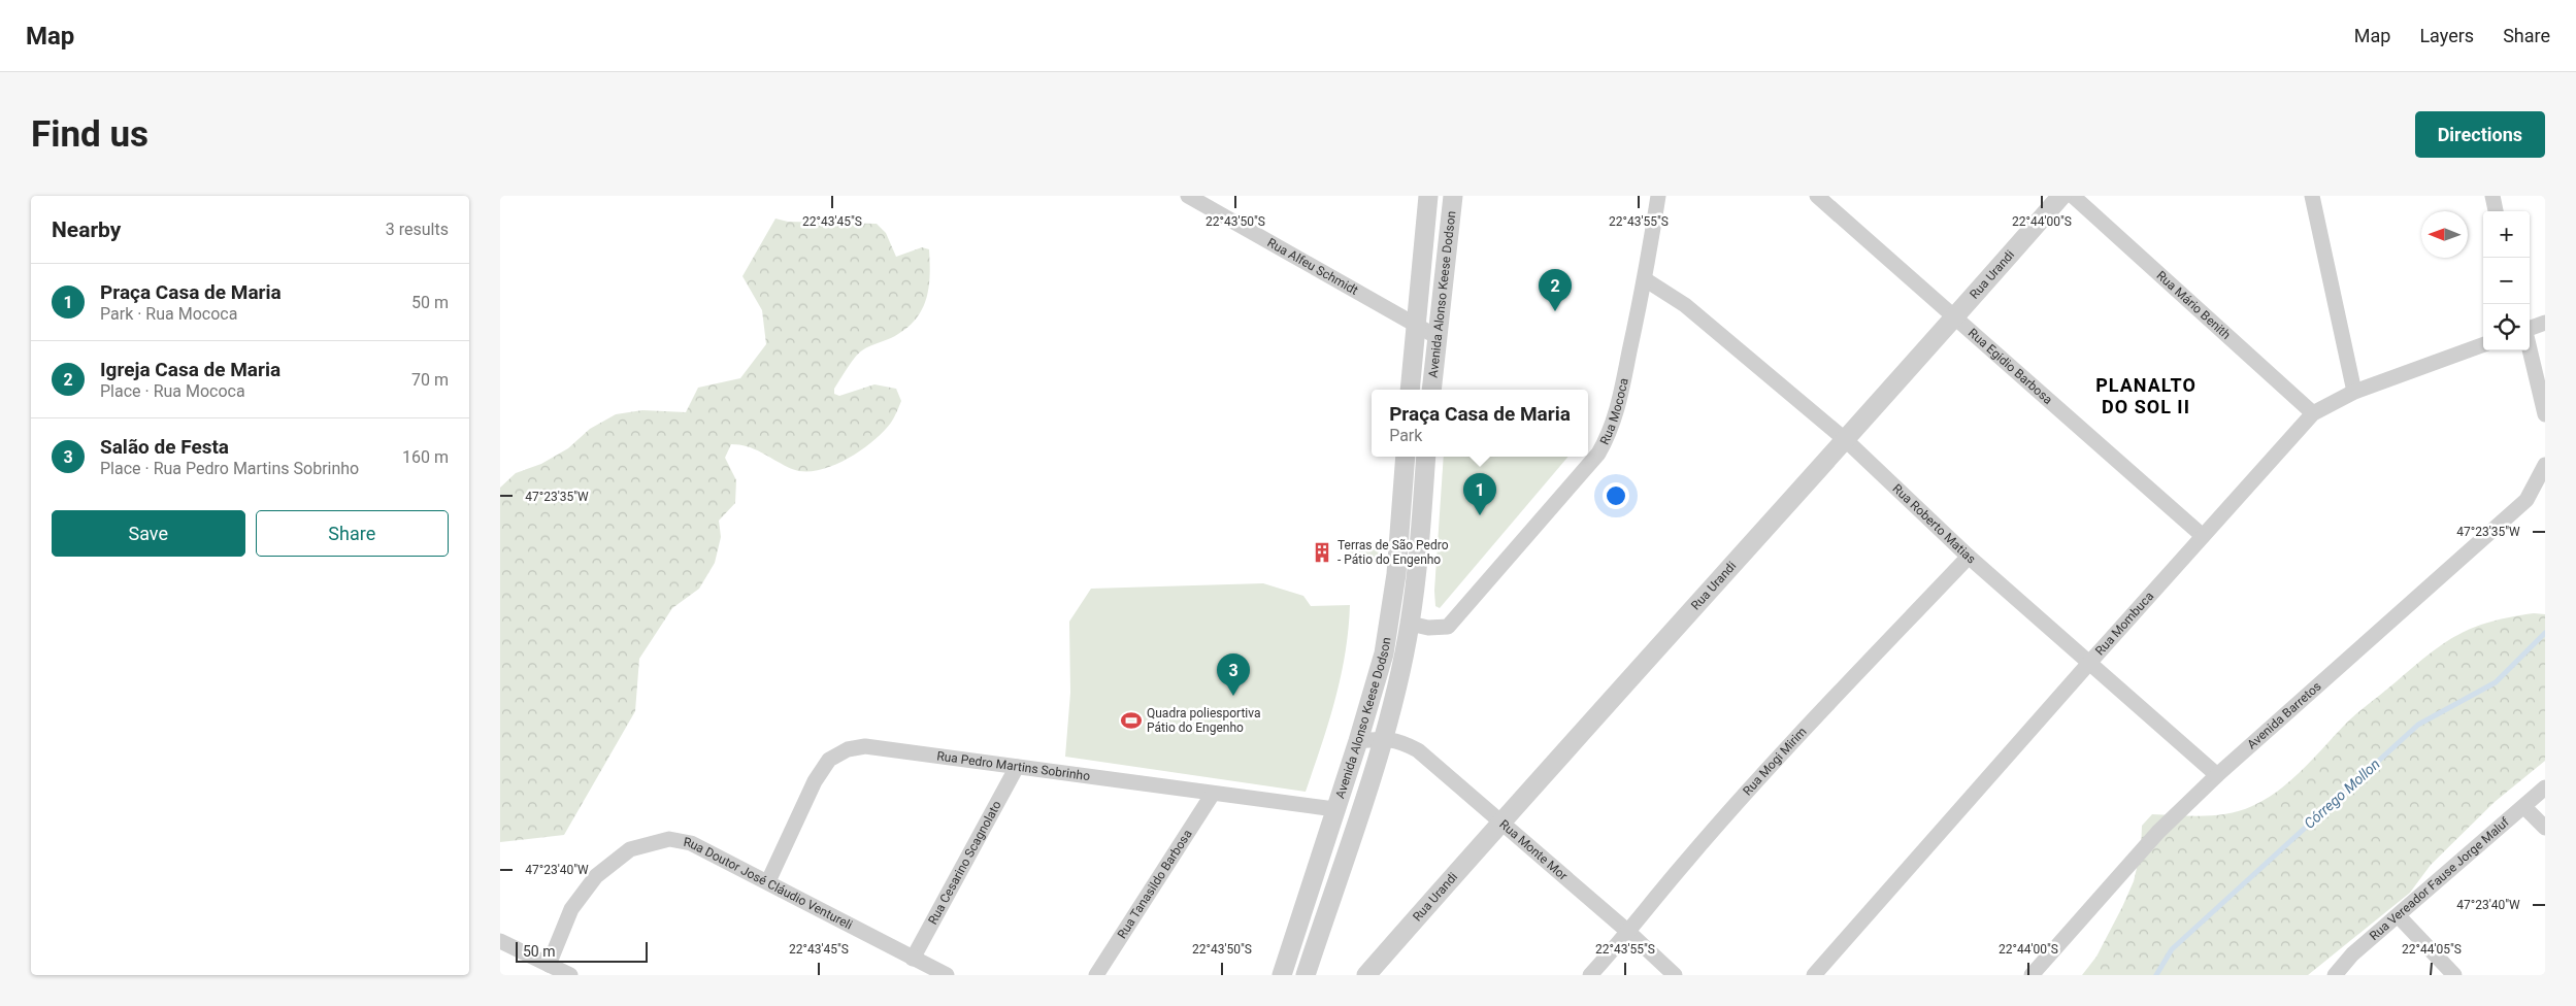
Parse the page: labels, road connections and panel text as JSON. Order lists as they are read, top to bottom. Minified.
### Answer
{"streets":{"street":["Rua Alfeu Schmidt","Rua Urandi","Avenida Alonso Keese Dodson","Rua Mário Benith","Rua Egidio Barbosa","Rua Mococa","Rua Roberto Matias","Rua Mombuca","Avenida Barretos","Rua Mogi Mirim","Rua Pedro Martins Sobrinho","Rua Monte Mor","Rua Cesarino Scagnolato","Rua Vereador Fause Jorge Maluf","Rua Doutor José Cláudio Ventureli","Rua Tanasildo Barbosa"]},"crossings":[["Rua Alfeu Schmidt","Avenida Alonso Keese Dodson"],["Rua Urandi","Rua Egidio Barbosa"],["Rua Urandi","Rua Roberto Matias"],["Rua Urandi","Rua Monte Mor"],["Avenida Alonso Keese Dodson","Rua Mococa"],["Avenida Alonso Keese Dodson","Rua Pedro Martins Sobrinho"],["Avenida Alonso Keese Dodson","Rua Monte Mor"],["Rua Mário Benith","Rua Mombuca"],["Rua Egidio Barbosa","Rua Mombuca"],["Rua Mococa","Rua Roberto Matias"],["Rua Roberto Matias","Rua Mombuca"],["Rua Roberto Matias","Avenida Barretos"],["Rua Roberto Matias","Rua Mogi Mirim"],["Rua Mogi Mirim","Rua Monte Mor"],["Rua Pedro Martins Sobrinho","Rua Cesarino Scagnolato"],["Rua Pedro Martins Sobrinho","Rua Doutor José Cláudio Ventureli"],["Rua Pedro Martins Sobrinho","Rua Tanasildo Barbosa"],["Rua Cesarino Scagnolato","Rua Doutor José Cláudio Ventureli"]],"districts":["PLANALTO DO SOL II"],"water":["Córrego Mollon"],"places":{"building":["Terras de São Pedro - Pátio do Engenho"],"sports":["Quadra poliesportiva Pátio do Engenho"]},"scale_bar":"50 m","north":"left","page":{"header":"Map","nav":["Map","Layers","Share"],"buttons":["Directions",["Save","Share"]],"title":"Find us","heading":["Nearby","3 results"],"map_buttons":["+","−"],"list":[{"mark":"1","name":"Praça Casa de Maria","note":"Park · Rua Mococa","value":"50 m"},{"mark":"2","name":"Igreja Casa de Maria","note":"Place · Rua Mococa","value":"70 m"},{"mark":"3","name":"Salão de Festa","note":"Place · Rua Pedro Martins Sobrinho","value":"160 m"}],"pins":["2","1","3"],"popup":["Praça Casa de Maria","Park"],"scale":"50 m"},"coordinates":["22°43'45\"S","22°43'50\"S","22°43'55\"S","22°44'00\"S","47°23'35\"W","47°23'40\"W","22°44'05\"S"]}
